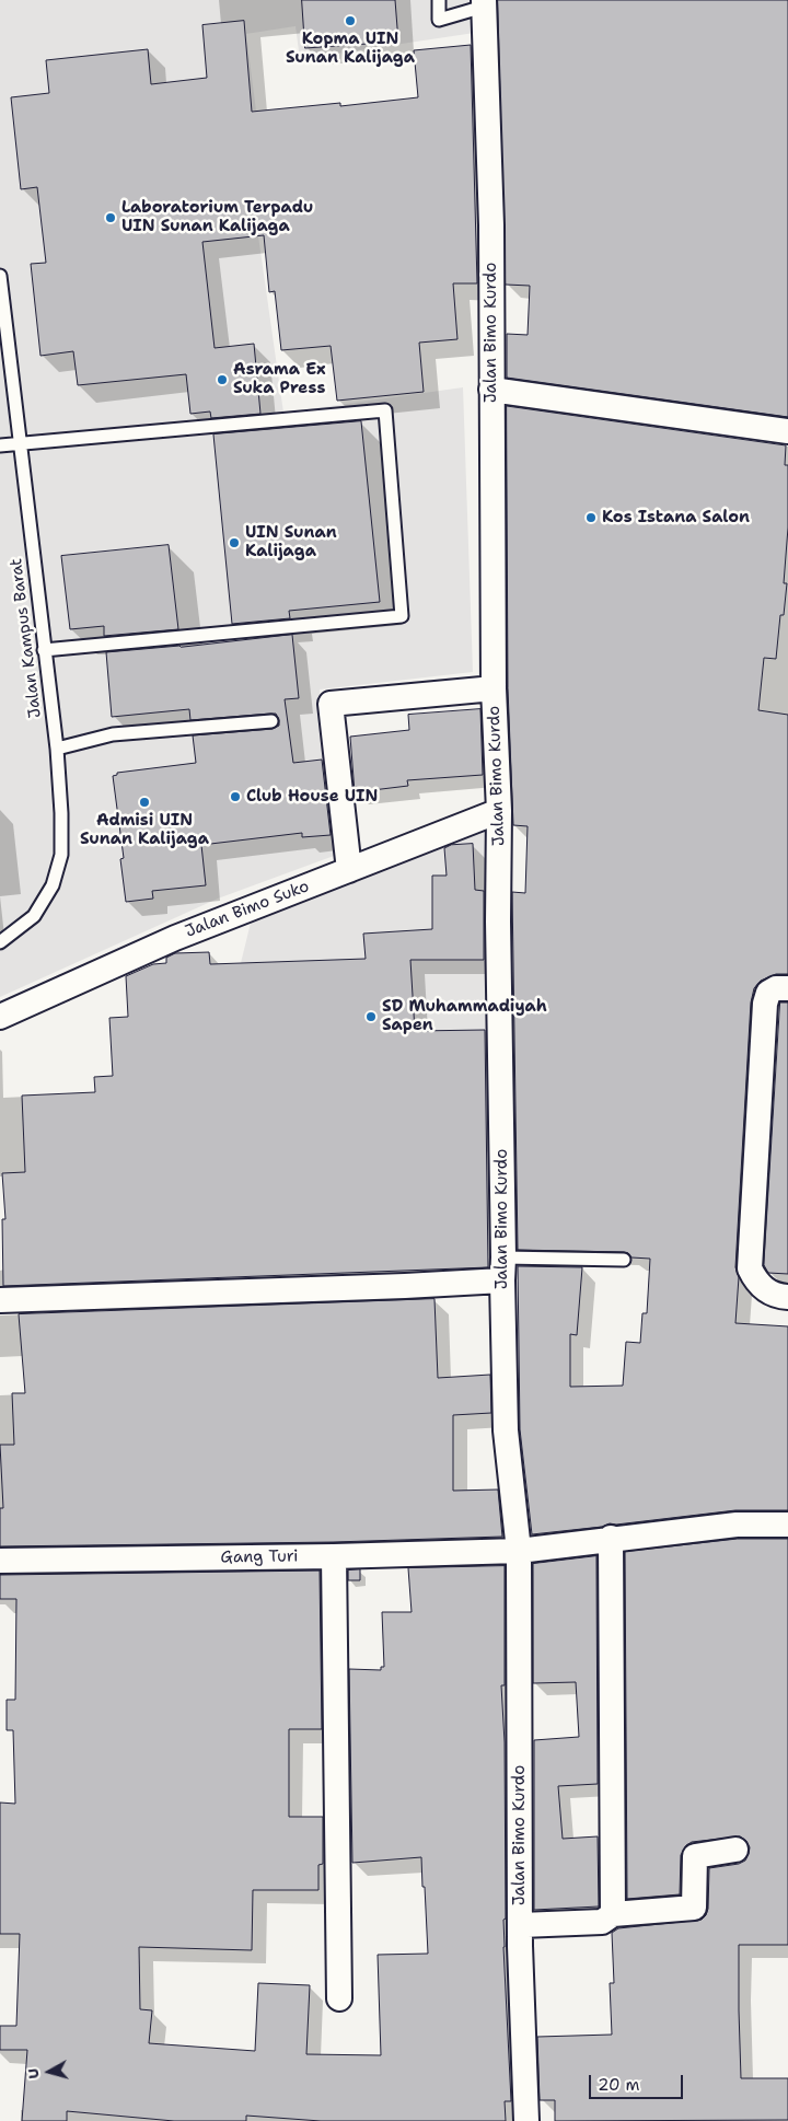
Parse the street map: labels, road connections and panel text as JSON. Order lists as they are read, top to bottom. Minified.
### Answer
{"streets":{"street":["Jalan Bimo Kurdo","Jalan Bimo Suko","Gang Turi"],"lane":["Jalan Kampus Barat"]},"crossings":[["Jalan Bimo Kurdo","Jalan Bimo Suko"],["Jalan Bimo Kurdo","Gang Turi"]],"places":["Kopma UIN Sunan Kalijaga","Laboratorium Terpadu UIN Sunan Kalijaga","Asrama Ex Suka Press","Kos Istana Salon","UIN Sunan Kalijaga","Club House UIN","Admisi UIN Sunan Kalijaga","SD Muhammadiyah Sapen"],"scale_bar":"20 m","north":"left"}
